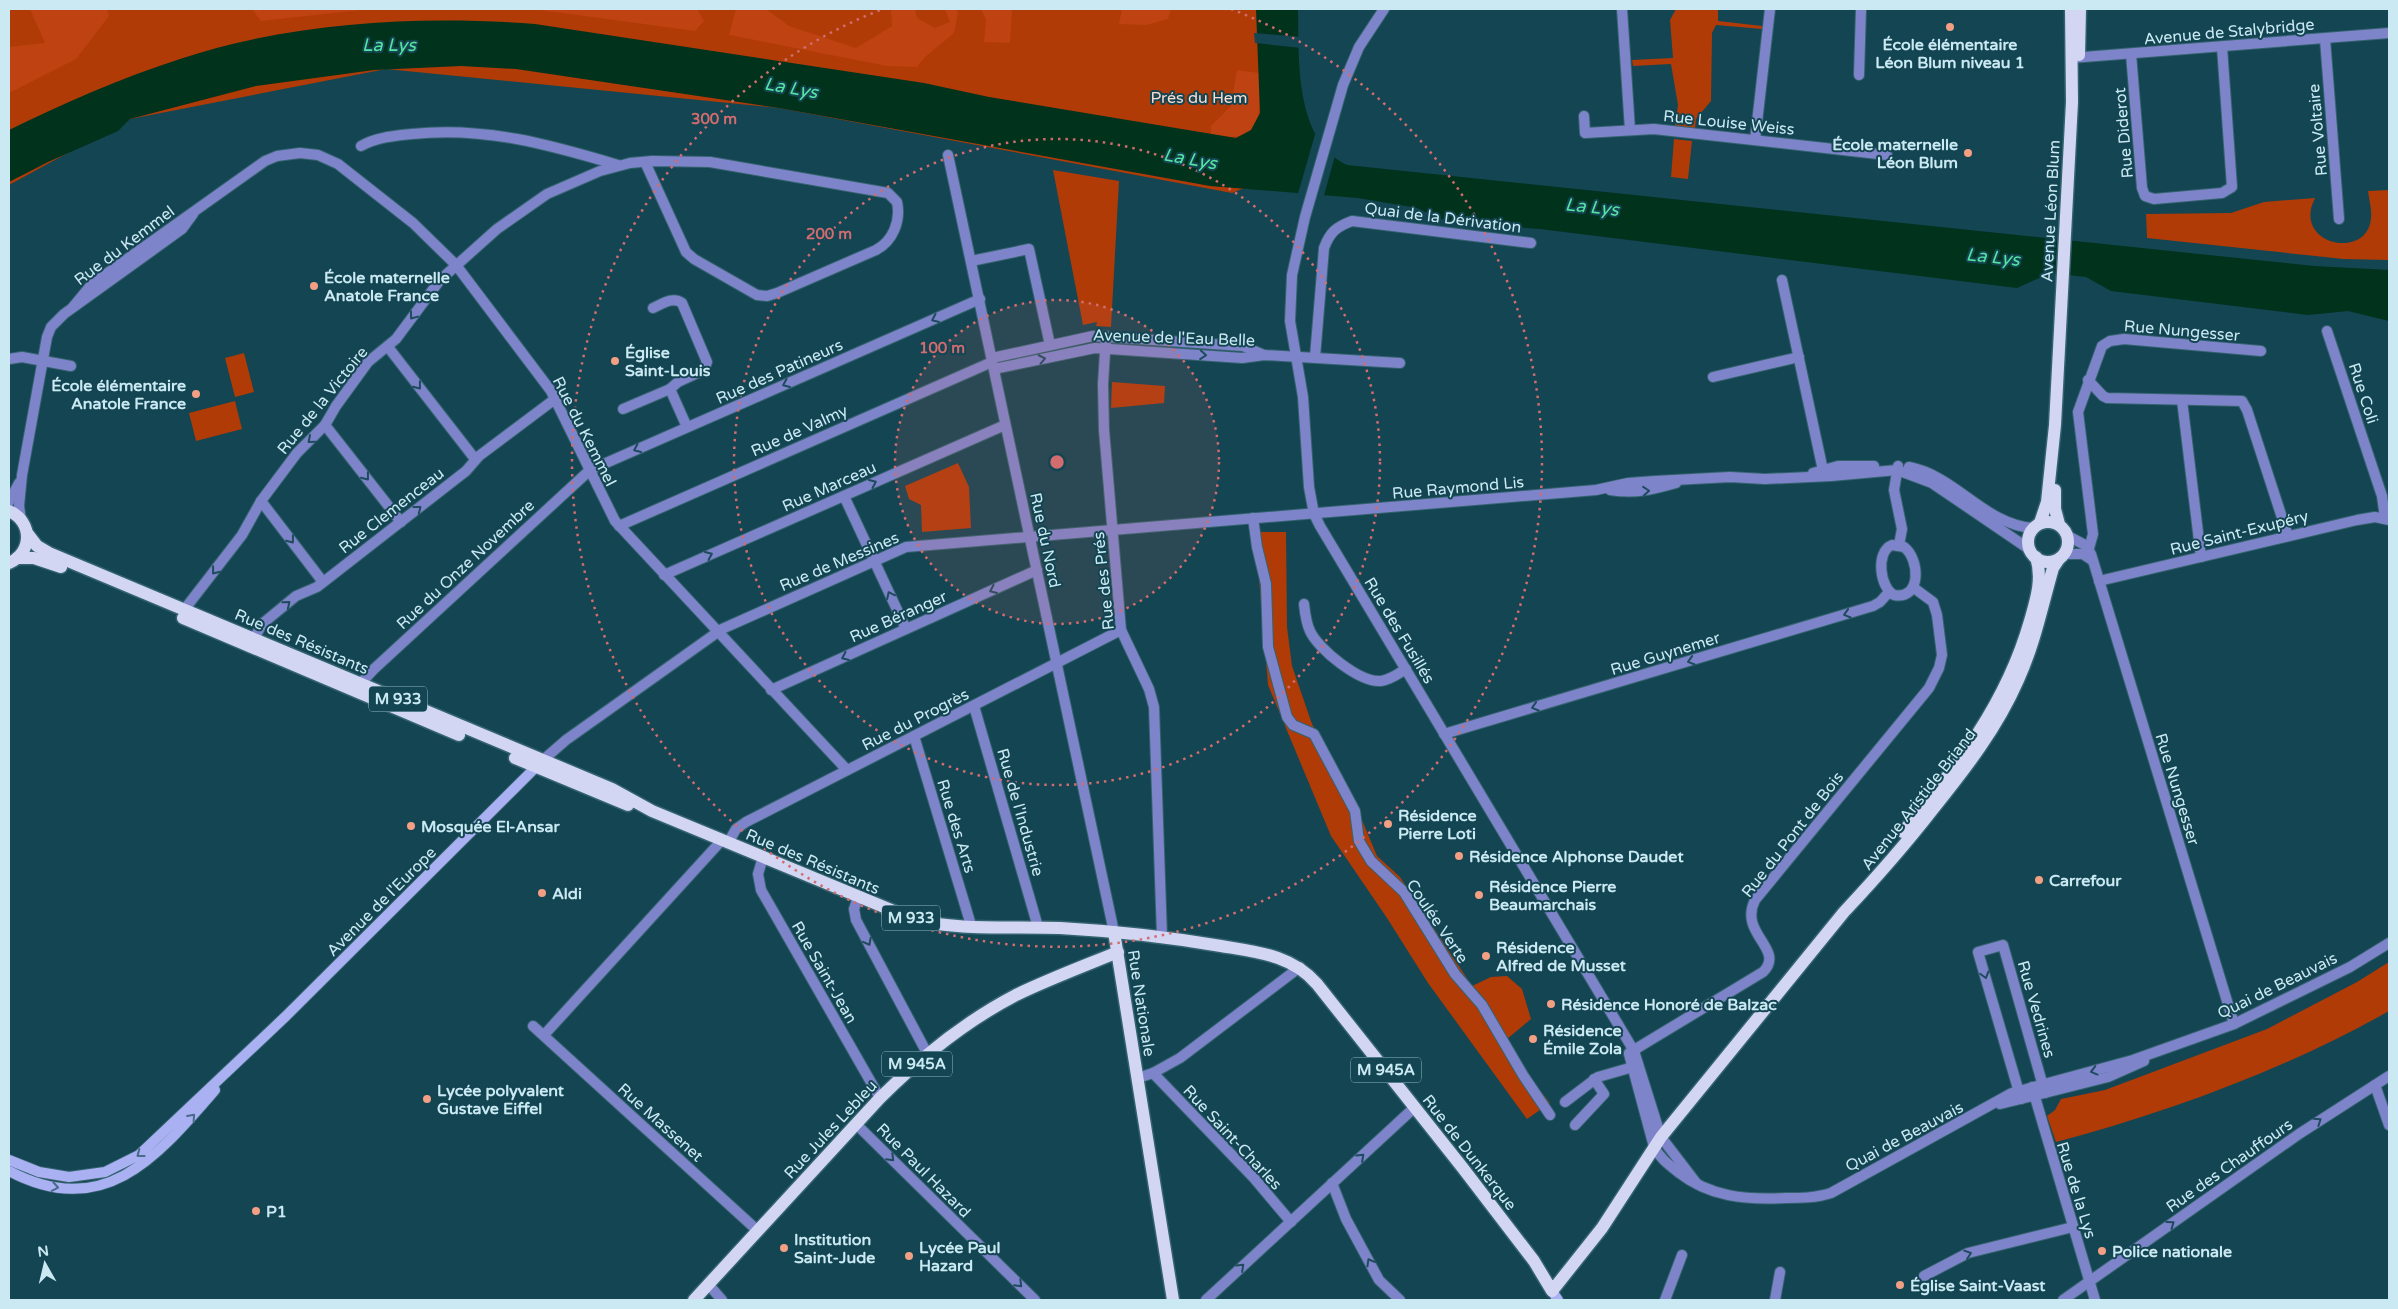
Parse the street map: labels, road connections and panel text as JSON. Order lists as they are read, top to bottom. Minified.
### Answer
{"streets":{"main road":["Avenue Léon Blum","Rue des Résistants","M 933","Avenue Aristide Briand","Rue Nationale","M 945A","Rue Jules Lebleu","Rue de Dunkerque"],"street":["Avenue de Stalybridge","Rue Louise Weiss","Rue Voltaire","Rue Diderot","Quai de la Dérivation","Rue du Kemmel","Rue Nungesser","Avenue de l'Eau Belle","Rue des Patineurs","Rue Coli","Rue de la Victoire","Rue de Valmy","Rue Marceau","Rue Raymond Lis","Rue Clemenceau","Rue Saint-Exupéry","Rue du Nord","Rue de Messines","Rue du Onze Novembre","Rue des Prés","Rue Béranger","Rue des Fusillés","Rue Guynemer","Rue du Progrès","Rue de l'Industrie","Rue des Arts","Rue du Pont de Bois","Avenue de l'Europe","Coulée Verte","Rue Saint-Jean","Quai de Beauvais","Rue Vedrines","Rue Massenet","Rue Saint-Charles","Rue des Chauffours","Rue Paul Hazard","Rue de la Lys"]},"crossings":[["Avenue de Stalybridge","Rue Voltaire"],["Avenue de Stalybridge","Rue Diderot"],["Avenue de Stalybridge","Avenue Léon Blum"],["Quai de la Dérivation","Avenue de l'Eau Belle"],["Rue du Kemmel","Rue des Patineurs"],["Rue du Kemmel","Rue de la Victoire"],["Rue du Kemmel","Rue de Valmy"],["Rue du Kemmel","Rue Marceau"],["Rue du Kemmel","Rue Clemenceau"],["Rue du Kemmel","Rue de Messines"],["Rue du Kemmel","Rue du Onze Novembre"],["Rue du Kemmel","Rue Béranger"],["Rue du Kemmel","Rue des Résistants"],["Rue du Kemmel","Rue du Progrès"],["Rue Nungesser","Rue Saint-Exupéry"],["Rue Nungesser","Quai de Beauvais"],["Avenue de l'Eau Belle","Rue de Valmy"],["Avenue de l'Eau Belle","Rue du Nord"],["Avenue de l'Eau Belle","Rue des Prés"],["Avenue de l'Eau Belle","Rue des Fusillés"],["Rue des Patineurs","Rue du Nord"],["Rue des Patineurs","Rue du Onze Novembre"],["Rue Coli","Rue Saint-Exupéry"],["Rue de la Victoire","Rue des Résistants"],["Rue de Valmy","Rue du Nord"],["Rue Marceau","Rue du Nord"],["Rue Raymond Lis","Rue de Messines"],["Rue Raymond Lis","Rue des Fusillés"],["Rue Raymond Lis","Avenue Aristide Briand"],["Rue Clemenceau","Rue des Résistants"],["Rue du Nord","Rue de Messines"],["Rue du Nord","Rue Béranger"],["Rue du Nord","Rue des Résistants"],["Rue du Nord","Rue du Progrès"],["Rue du Nord","Rue Nationale"],["Rue du Nord","Rue de Dunkerque"],["Rue de Messines","Rue des Prés"],["Rue de Messines","Rue des Fusillés"],["Rue de Messines","Rue des Résistants"],["Rue de Messines","Avenue de l'Europe"],["Rue de Messines","Coulée Verte"],["Rue du Onze Novembre","Rue des Résistants"],["Rue des Prés","Rue du Progrès"],["Rue des Prés","Rue de Dunkerque"],["Rue des Fusillés","Rue Guynemer"],["Rue des Fusillés","Avenue Aristide Briand"],["Rue des Fusillés","Rue du Pont de Bois"],["Rue des Fusillés","Quai de Beauvais"],["Rue des Résistants","Rue du Progrès"],["Rue des Résistants","Rue de l'Industrie"],["Rue des Résistants","Rue des Arts"],["Rue des Résistants","Avenue de l'Europe"],["Rue des Résistants","Rue Saint-Jean"],["Rue des Résistants","Rue Nationale"],["Rue des Résistants","Rue de Dunkerque"],["Rue Guynemer","Rue du Pont de Bois"],["Rue du Progrès","Rue de l'Industrie"],["Rue du Progrès","Rue des Arts"],["Avenue Aristide Briand","Quai de Beauvais"],["Avenue Aristide Briand","Rue de Dunkerque"],["Rue Saint-Jean","Rue Jules Lebleu"],["Quai de Beauvais","Rue Vedrines"],["Quai de Beauvais","Rue de la Lys"],["Rue Nationale","Rue Jules Lebleu"],["Rue Nationale","Rue de Dunkerque"],["Rue Massenet","Rue Jules Lebleu"],["Rue Jules Lebleu","Rue Paul Hazard"],["Rue des Chauffours","Rue de la Lys"]],"one_way":["Rue des Patineurs","Rue Marceau","Rue Clemenceau","Rue Béranger","Rue Guynemer","Rue des Chauffours","Rue Paul Hazard"],"water":["La Lys"],"parks":["Prés du Hem"],"places":["École élémentaire Léon Blum niveau 1","École maternelle Léon Blum","École maternelle Anatole France","Église Saint-Louis","École élémentaire Anatole France","Résidence Pierre Loti","Mosquée El-Ansar","Résidence Alphonse Daudet","Carrefour","Aldi","Résidence Pierre Beaumarchais","Résidence Alfred de Musset","Résidence Honoré de Balzac","Résidence Émile Zola","Lycée polyvalent Gustave Eiffel","P1","Institution Saint-Jude","Police nationale","Lycée Paul Hazard","Église Saint-Vaast"],"north":"top","rings":["300 m","200 m","100 m"]}
